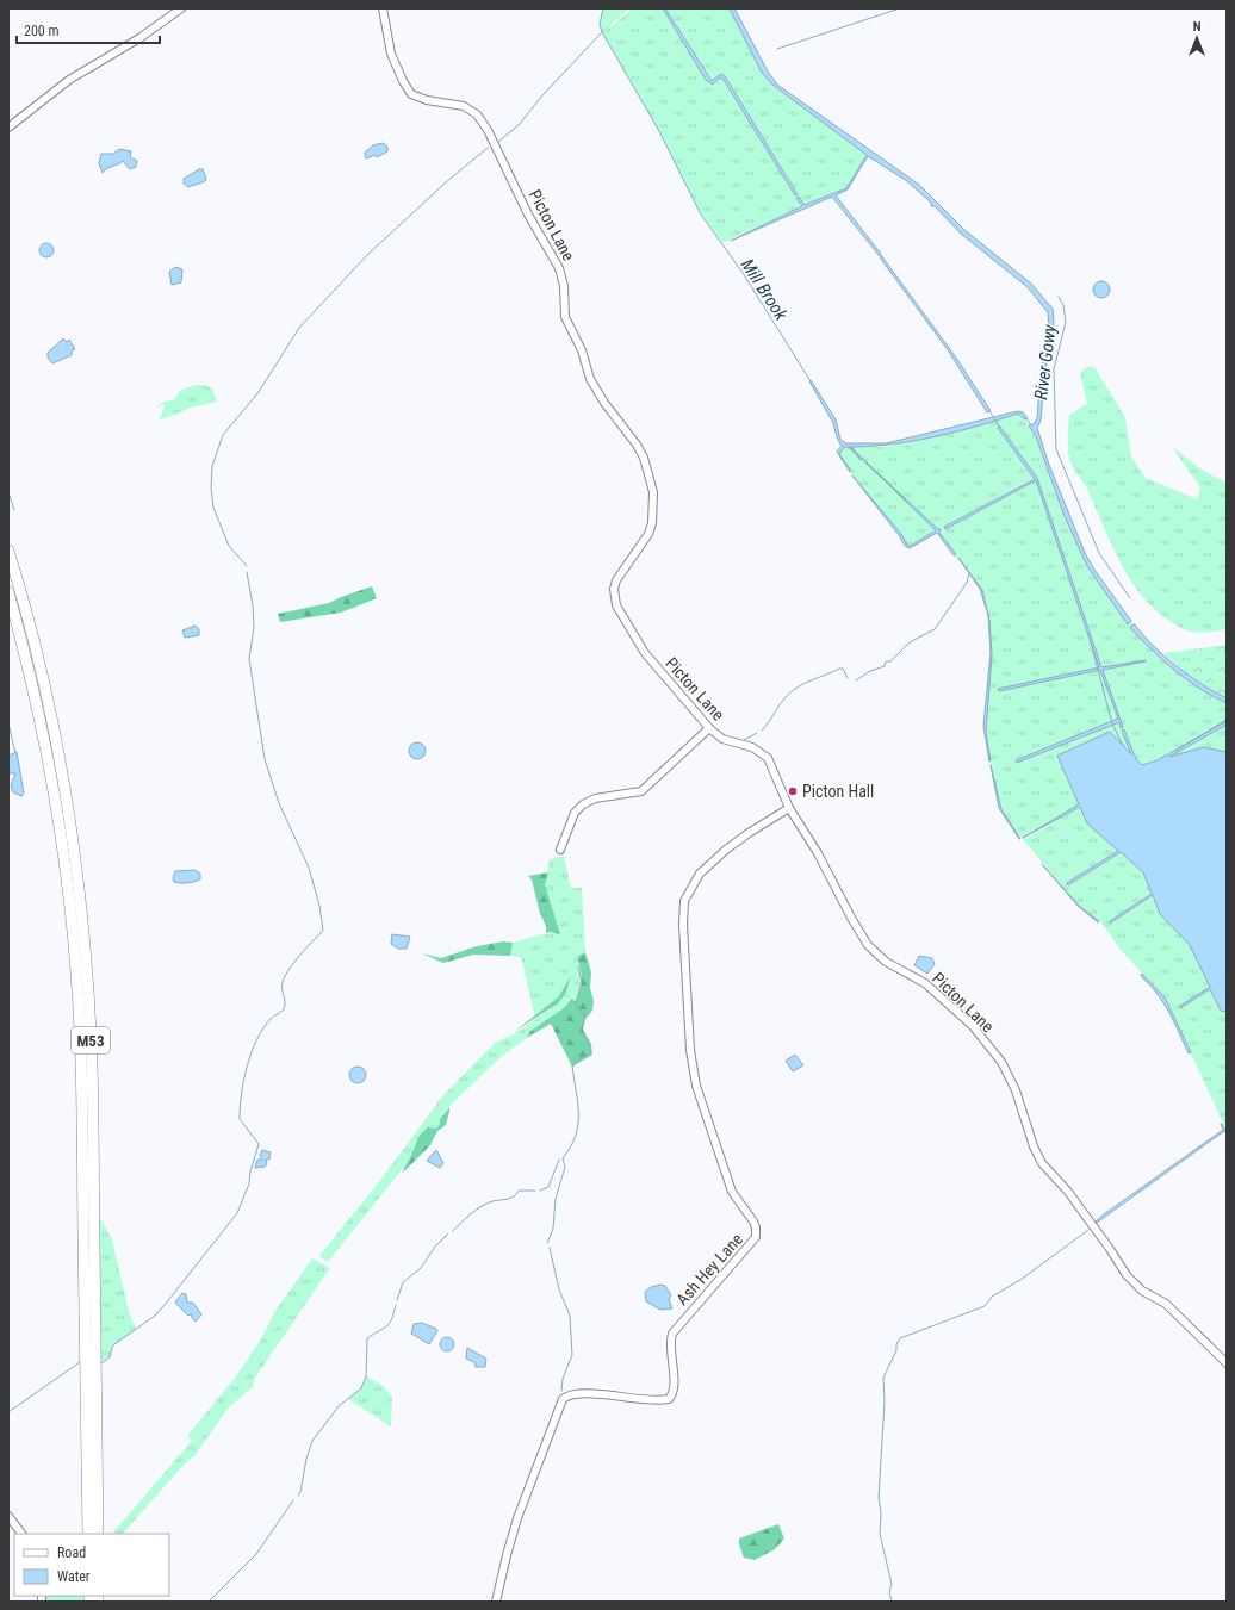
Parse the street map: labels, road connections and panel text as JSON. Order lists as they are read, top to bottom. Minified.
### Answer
{"streets":{"highway":["M53"],"street":["Picton Lane","Ash Hey Lane"]},"crossings":[["Picton Lane","Ash Hey Lane"]],"water":["Mill Brook","River Gowy"],"places":["Picton Hall"],"legend":["Road","Water"],"scale_bar":"200 m","north":"top"}
